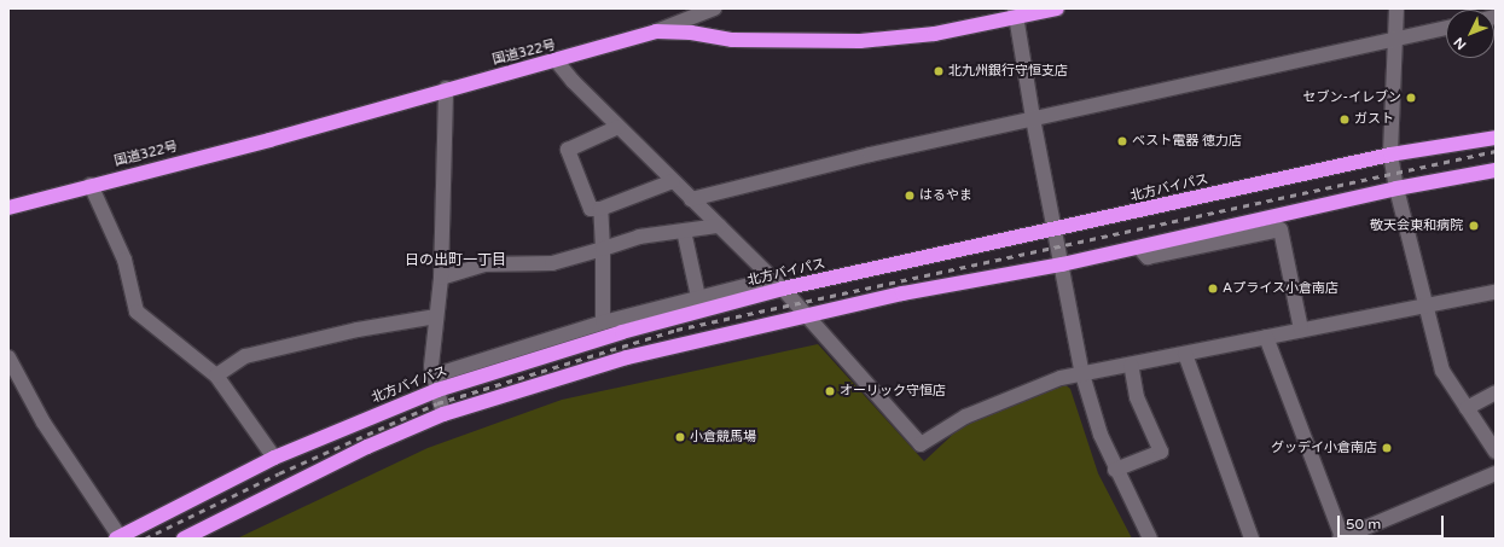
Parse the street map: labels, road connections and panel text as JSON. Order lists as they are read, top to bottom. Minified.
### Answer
{"streets":{"highway":["国道322号","北方バイパス"]},"districts":["日の出町一丁目"],"places":["北九州銀行守恒支店","セブン-イレブン","ガスト","ベスト電器 徳力店","はるやま","敬天会東和病院","Aプライス小倉南店","オーリック守恒店","小倉競馬場","グッデイ小倉南店"],"scale_bar":"50 m","north":"bottom left"}
